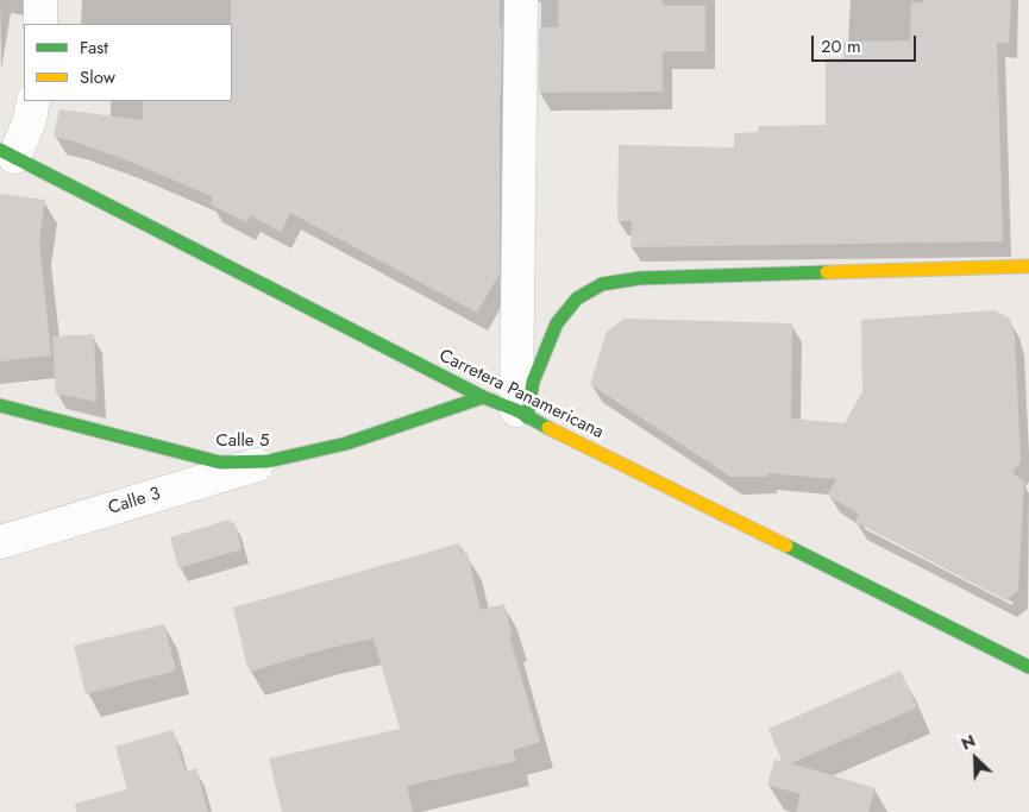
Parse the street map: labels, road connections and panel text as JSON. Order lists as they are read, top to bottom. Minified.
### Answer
{"streets":{"main road":["Carretera Panamericana","Calle 5"],"street":["Calle 3"]},"crossings":[["Carretera Panamericana","Calle 5"],["Calle 5","Calle 3"]],"legend":["Fast","Slow"],"scale_bar":"20 m","north":"top left"}
